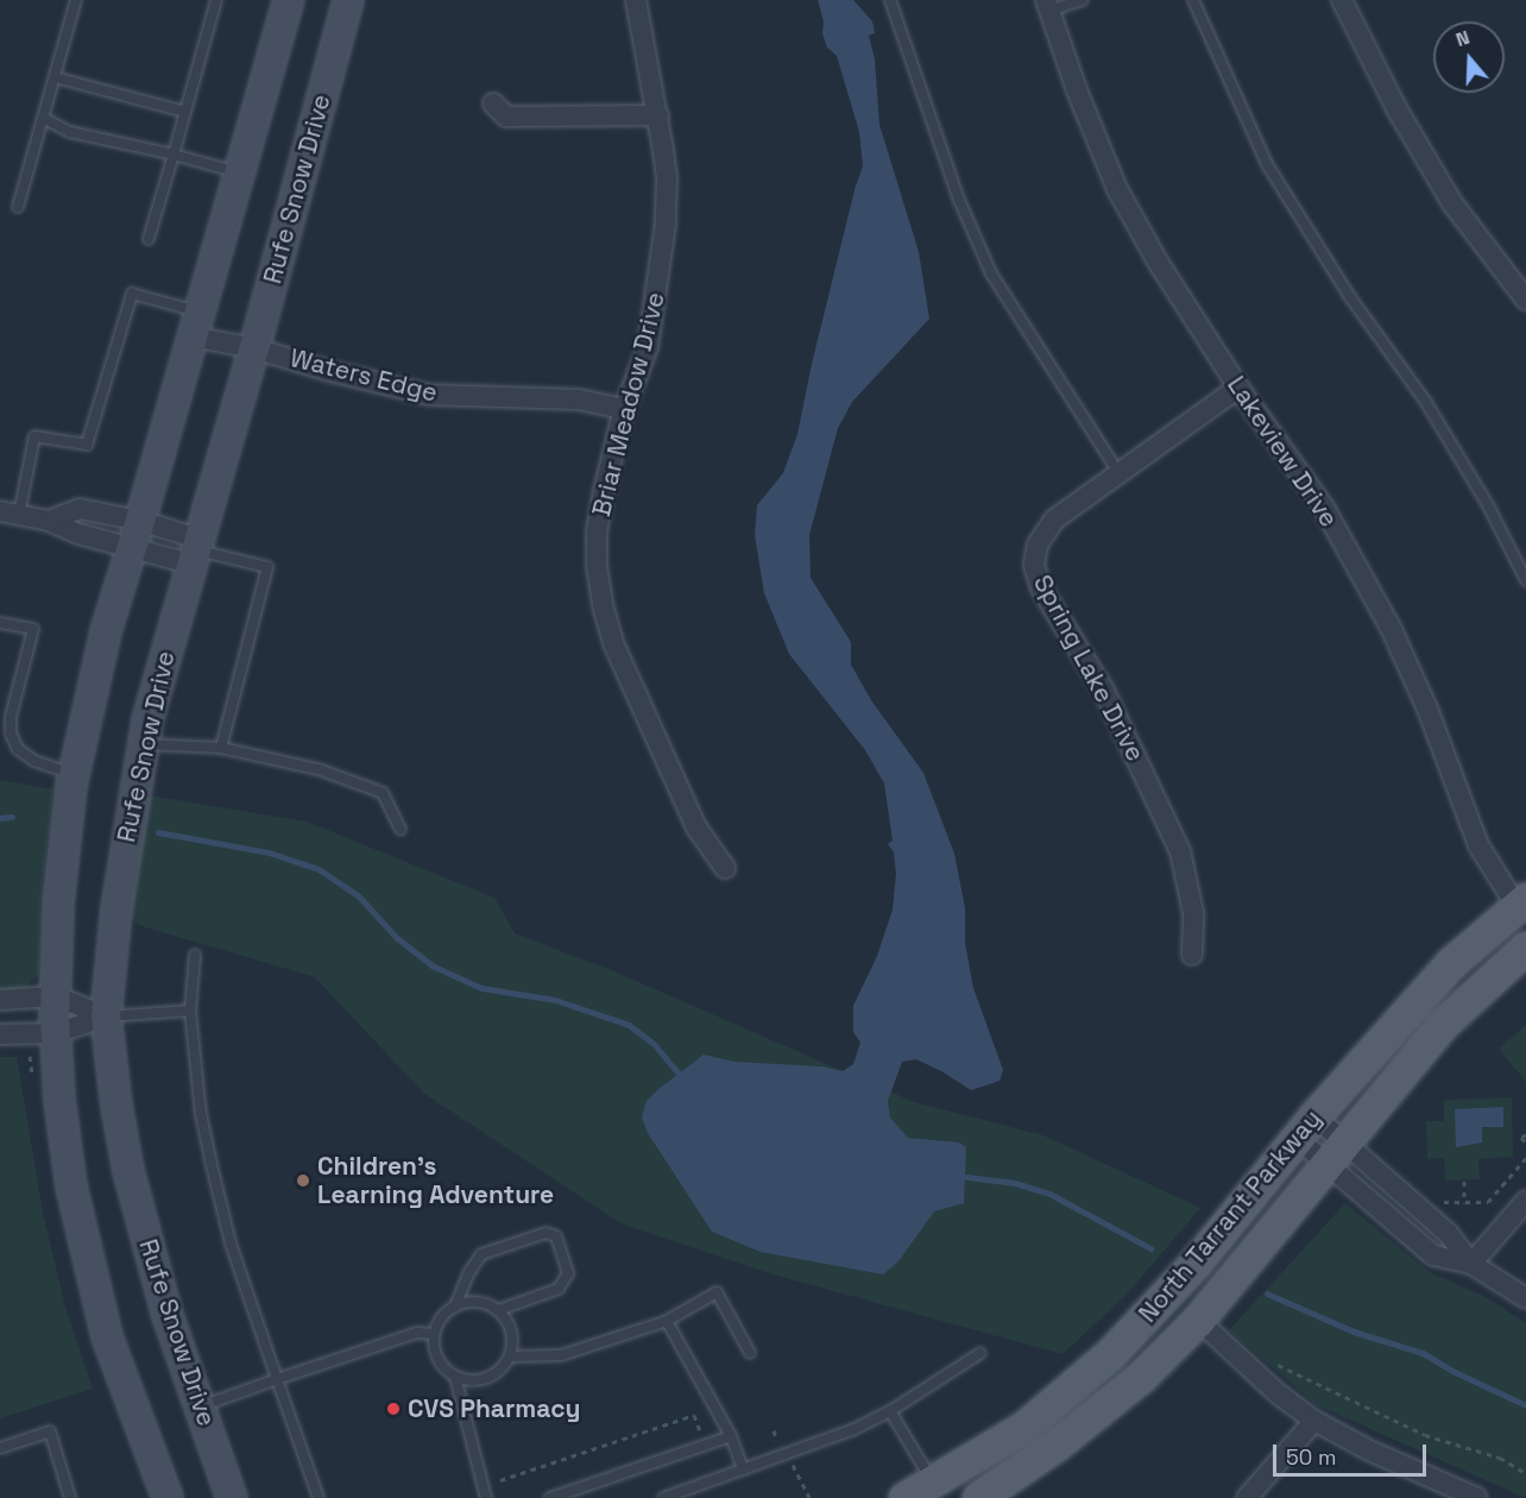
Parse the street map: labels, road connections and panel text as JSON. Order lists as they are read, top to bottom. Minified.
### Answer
{"streets":{"main road":["Rufe Snow Drive","North Tarrant Parkway"],"street":["Waters Edge","Briar Meadow Drive","Lakeview Drive","Spring Lake Drive"]},"crossings":[["Rufe Snow Drive","Waters Edge"],["Waters Edge","Briar Meadow Drive"],["Lakeview Drive","Spring Lake Drive"],["Lakeview Drive","North Tarrant Parkway"]],"places":["Children's Learning Adventure","CVS Pharmacy"],"scale_bar":"50 m","north":"top"}
